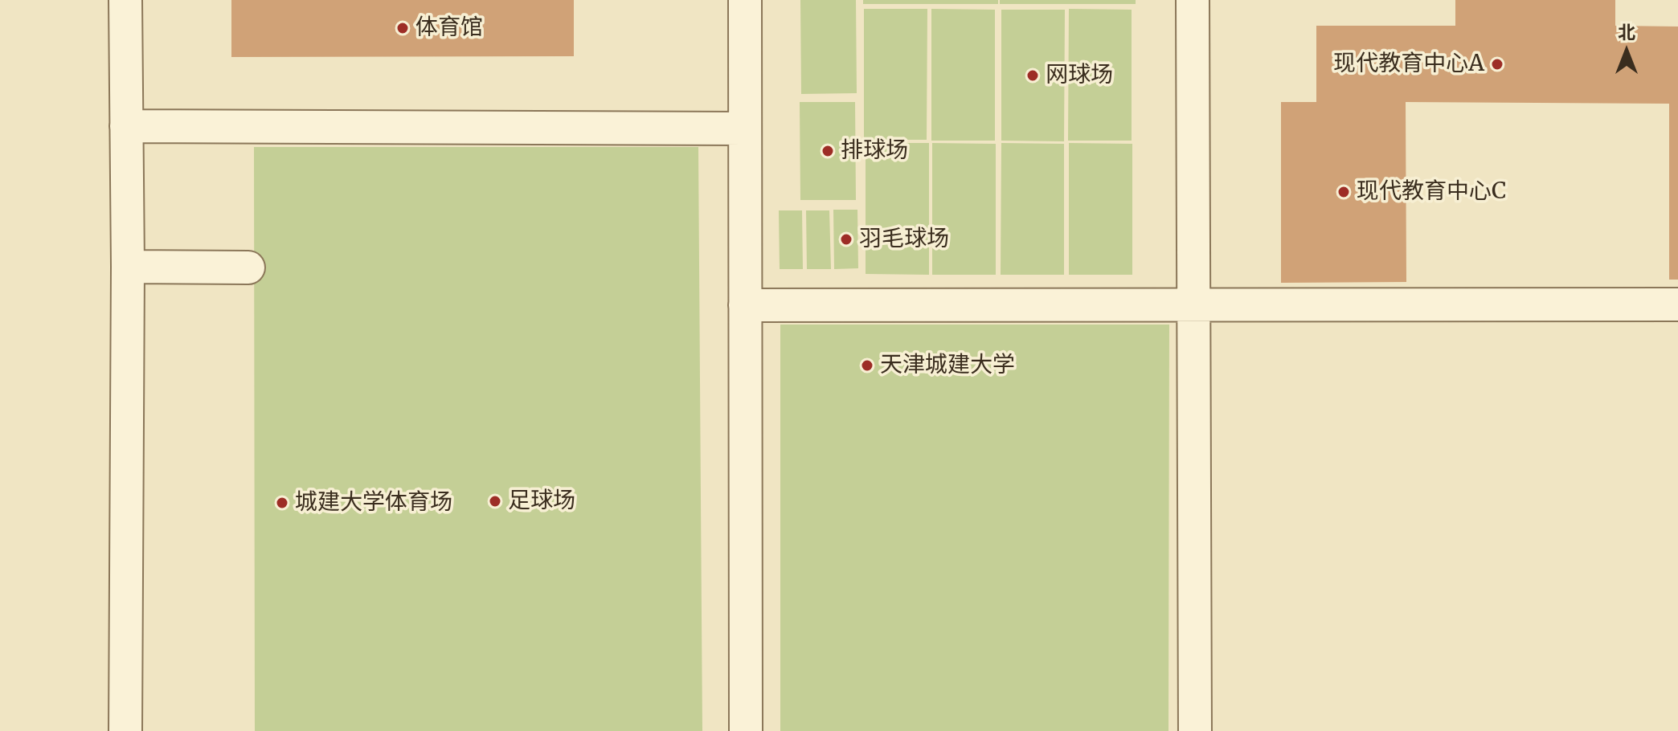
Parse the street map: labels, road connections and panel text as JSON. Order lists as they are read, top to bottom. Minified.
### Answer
{"places":["体育馆","现代教育中心A","网球场","排球场","现代教育中心C","羽毛球场","天津城建大学","足球场","城建大学体育场"],"north":"top"}
